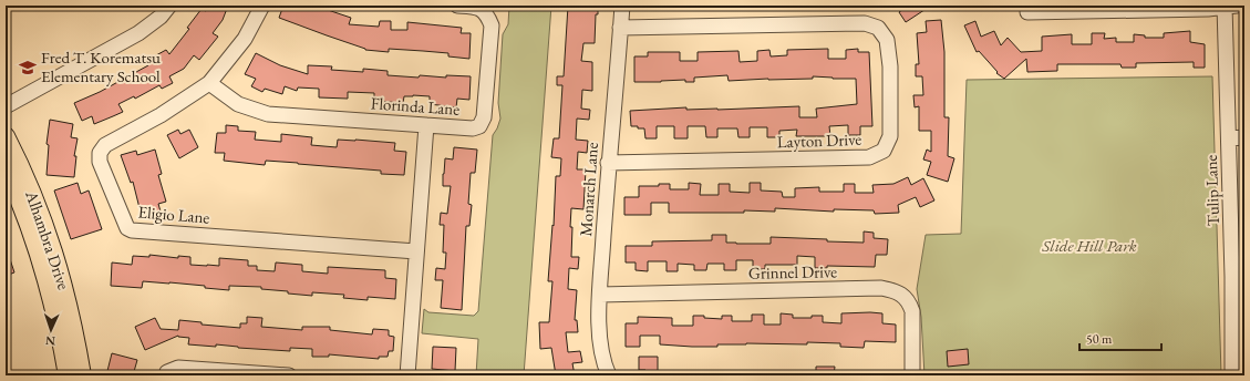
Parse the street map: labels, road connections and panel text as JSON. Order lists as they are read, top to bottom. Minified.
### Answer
{"streets":{"main road":["Alhambra Drive"],"street":["Florinda Lane","Layton Drive","Monarch Lane","Tulip Lane","Eligio Lane","Grinnel Drive"]},"crossings":[["Florinda Lane","Eligio Lane"],["Layton Drive","Monarch Lane"],["Monarch Lane","Grinnel Drive"]],"parks":["Slide Hill Park"],"places":{"school or university":["Fred T. Korematsu Elementary School"]},"scale_bar":"50 m","north":"bottom"}
